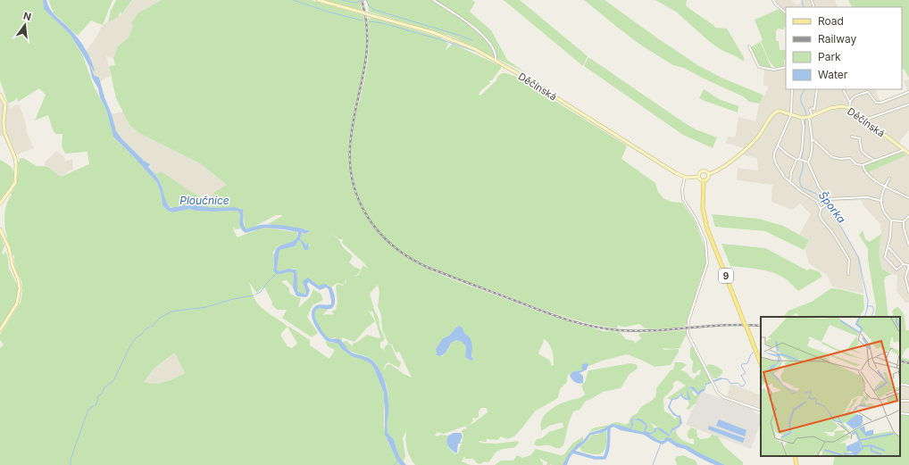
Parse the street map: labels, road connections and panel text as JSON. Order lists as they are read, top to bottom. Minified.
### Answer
{"streets":{"main road":["Děčínská","9"]},"crossings":[["Děčínská","9"]],"water":["Ploučnice","Šporka"],"legend":["Road","Railway","Park","Water"],"north":"top"}
